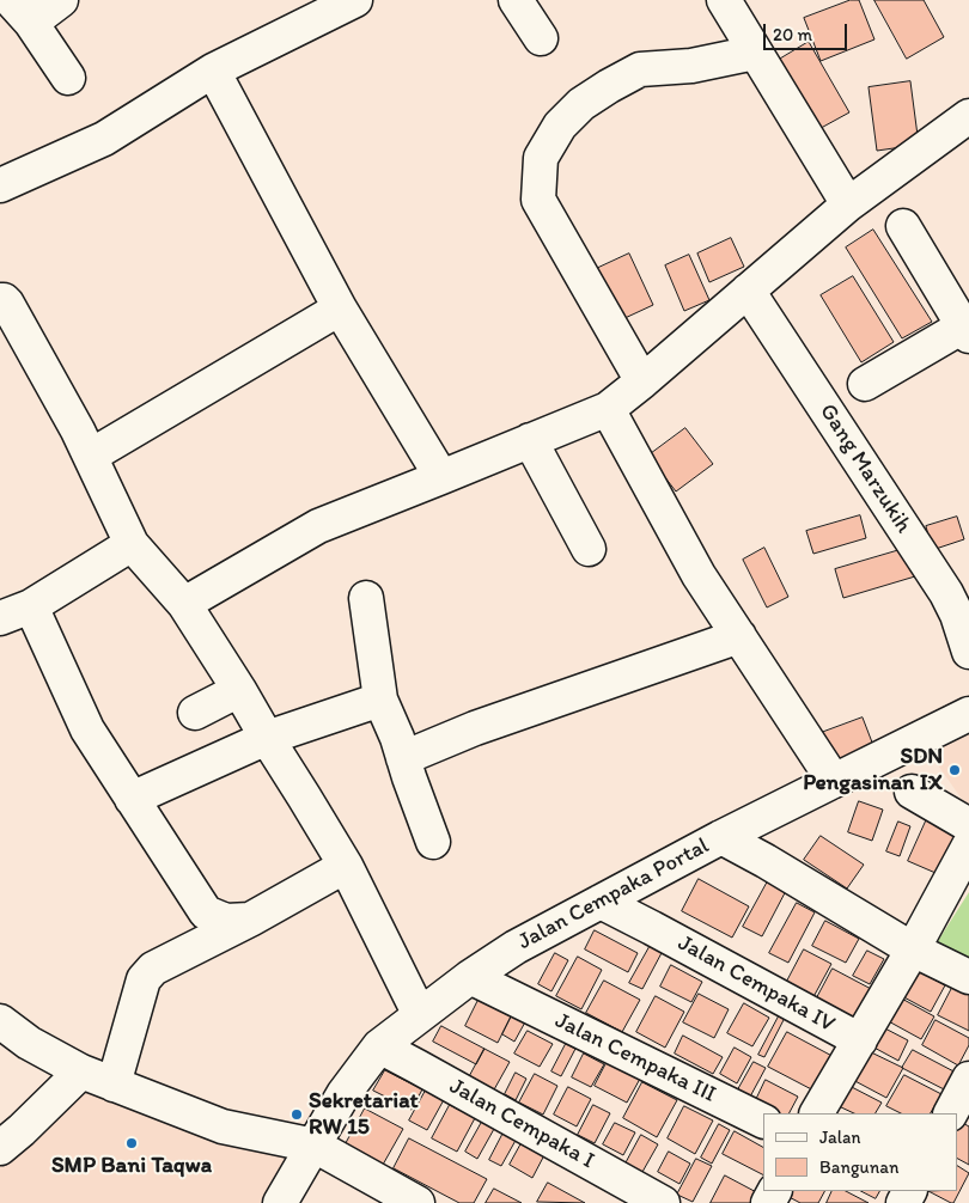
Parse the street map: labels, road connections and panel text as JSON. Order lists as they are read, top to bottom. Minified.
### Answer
{"streets":{"street":["Gang Marzukih","Jalan Cempaka Portal","Jalan Cempaka IV","Jalan Cempaka III","Jalan Cempaka I"]},"crossings":[["Jalan Cempaka Portal","Jalan Cempaka IV"],["Jalan Cempaka Portal","Jalan Cempaka III"],["Jalan Cempaka Portal","Jalan Cempaka I"]],"places":["SDN Pengasinan IX","Sekretariat RW 15","SMP Bani Taqwa"],"legend":["Jalan","Bangunan"],"scale_bar":"20 m"}
